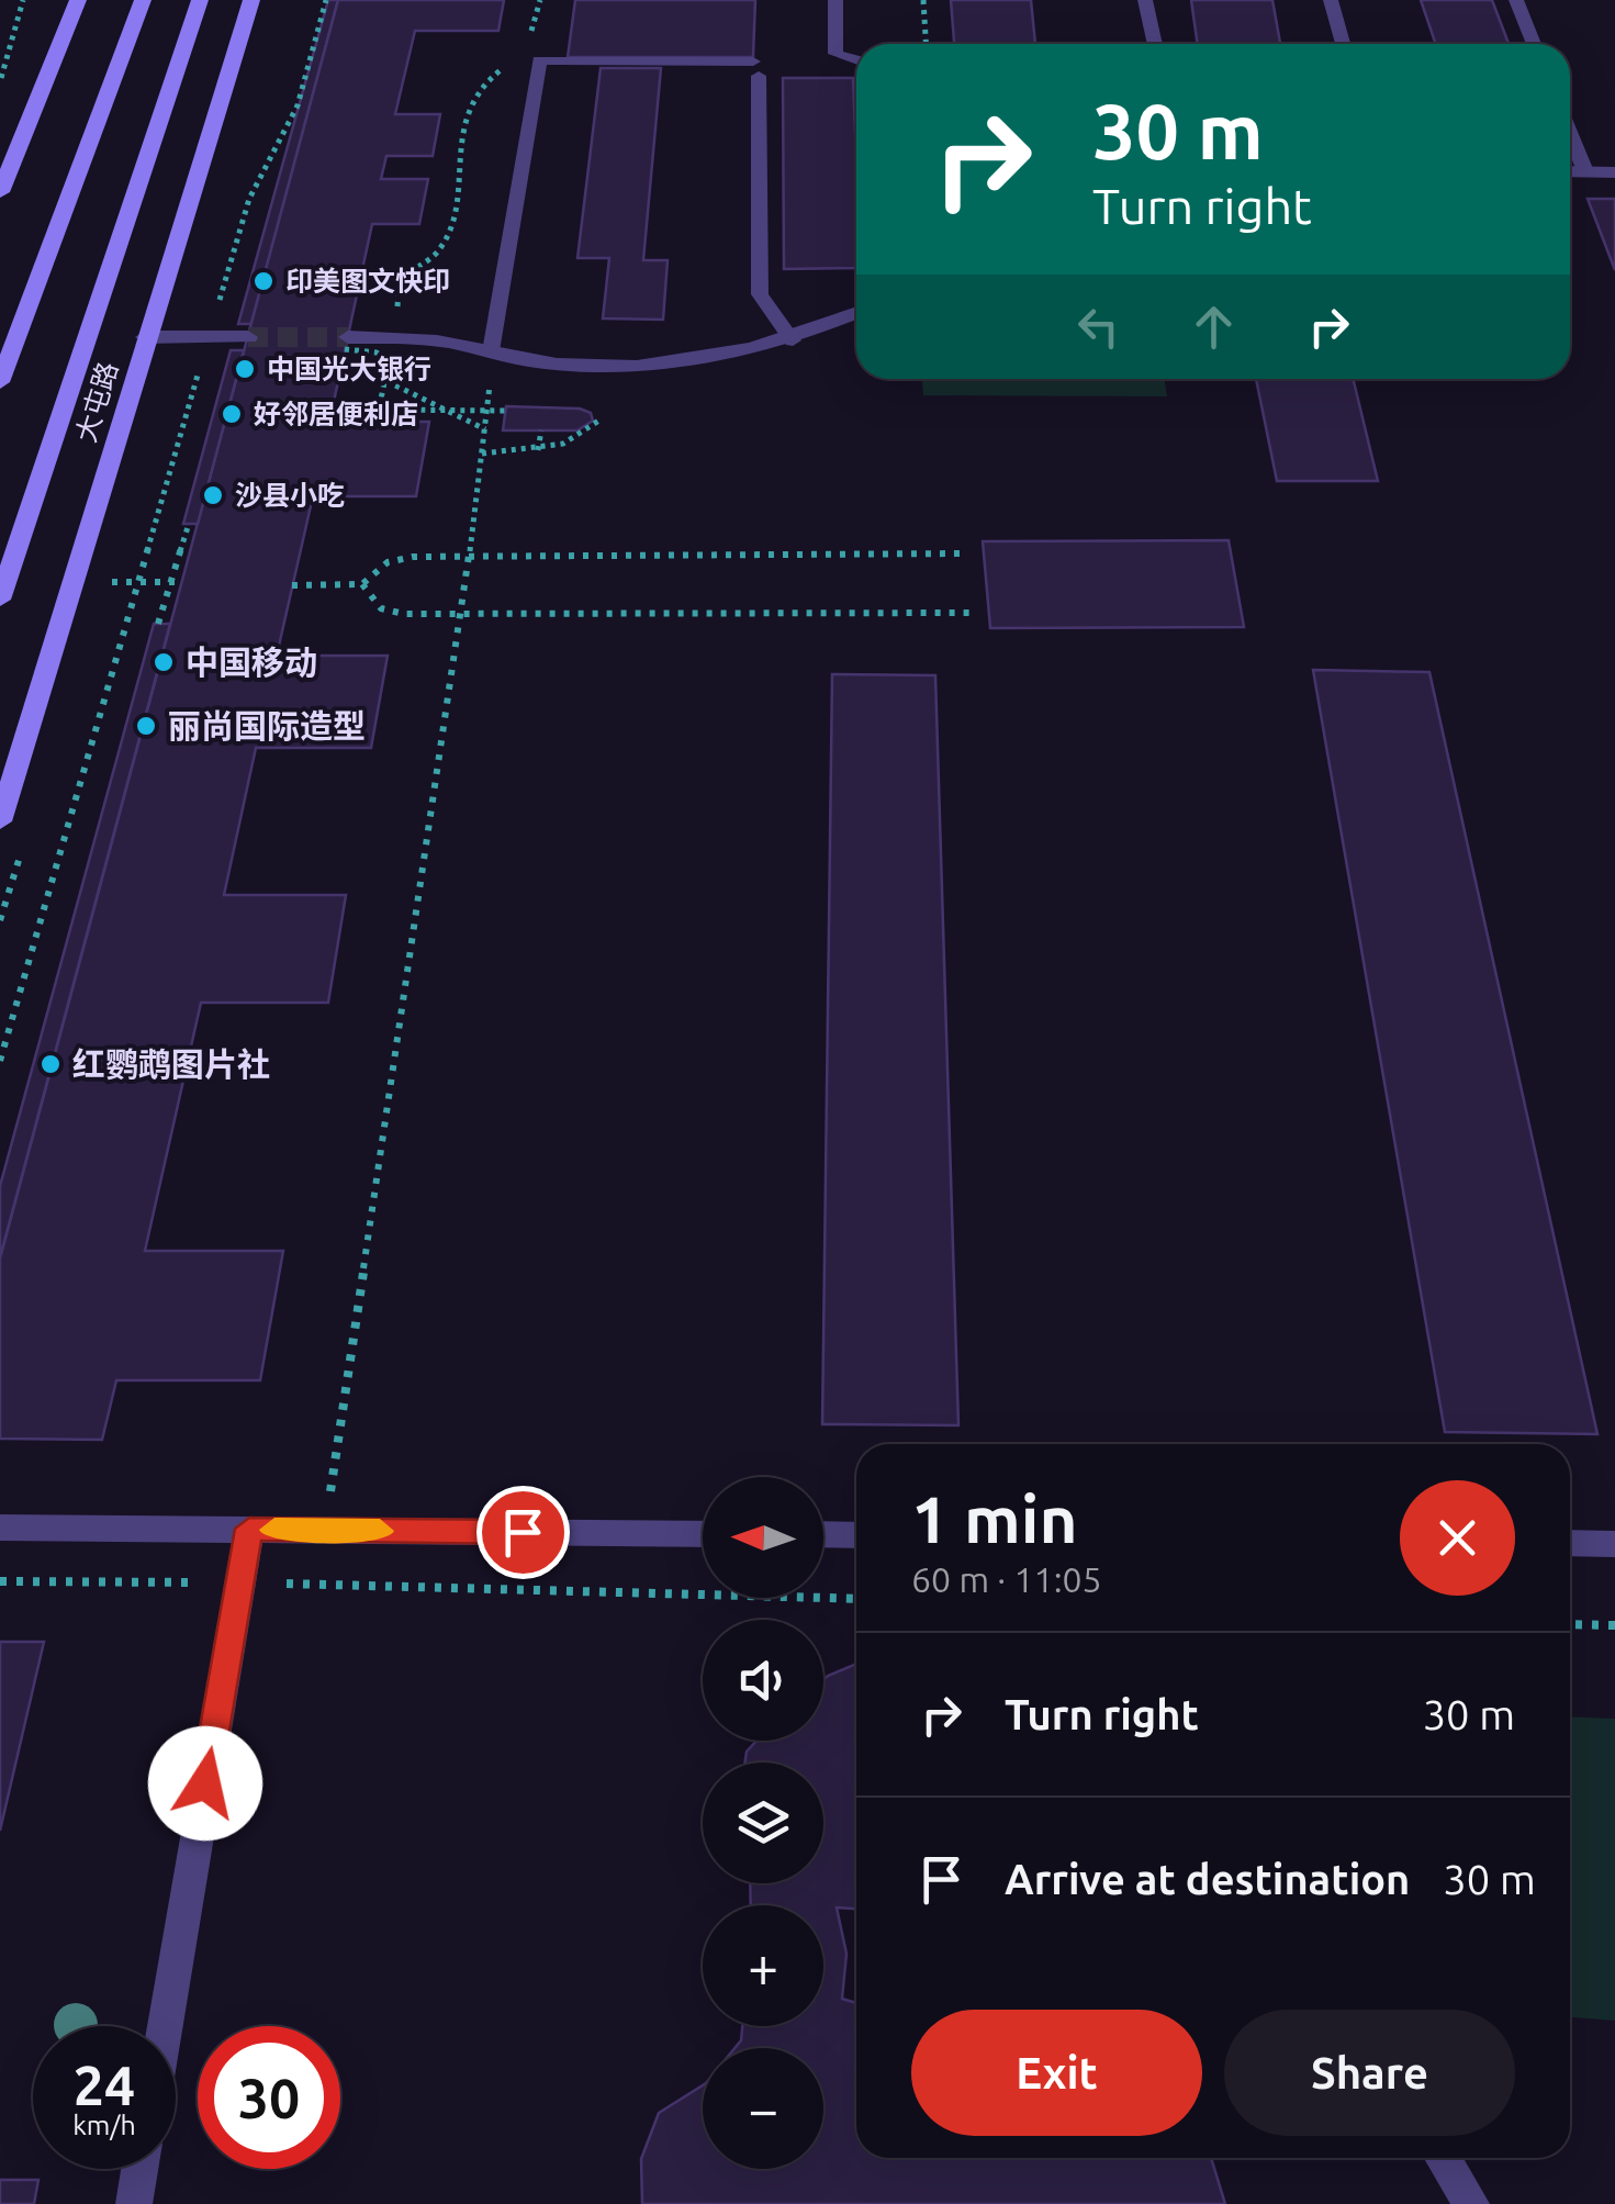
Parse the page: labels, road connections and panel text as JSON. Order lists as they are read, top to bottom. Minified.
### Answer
{"streets":{"main road":["大屯路"]},"places":["印美图文快印","中国光大银行","好邻居便利店","沙县小吃","中国移动","丽尚国际造型","红鹦鹉图片社"],"north":"left","page":{"turn":["30 m","Turn right"],"heading":["1 min","60 m · 11:05"],"map_buttons":["+","−"],"list":[{"name":"Turn right","value":"30 m"},{"name":"Arrive at destination","value":"30 m"}],"buttons":["Exit","Share"],"speed":"24 km/h","limit":"30"}}
